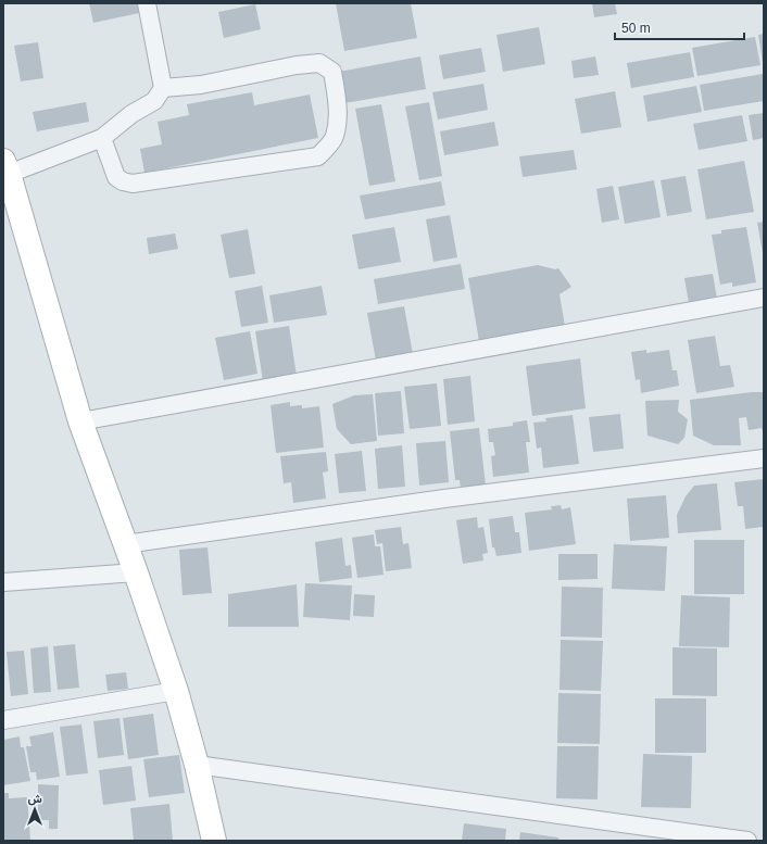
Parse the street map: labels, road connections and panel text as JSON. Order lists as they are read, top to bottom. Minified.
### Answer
{"scale_bar":"50 m","north":"top"}
